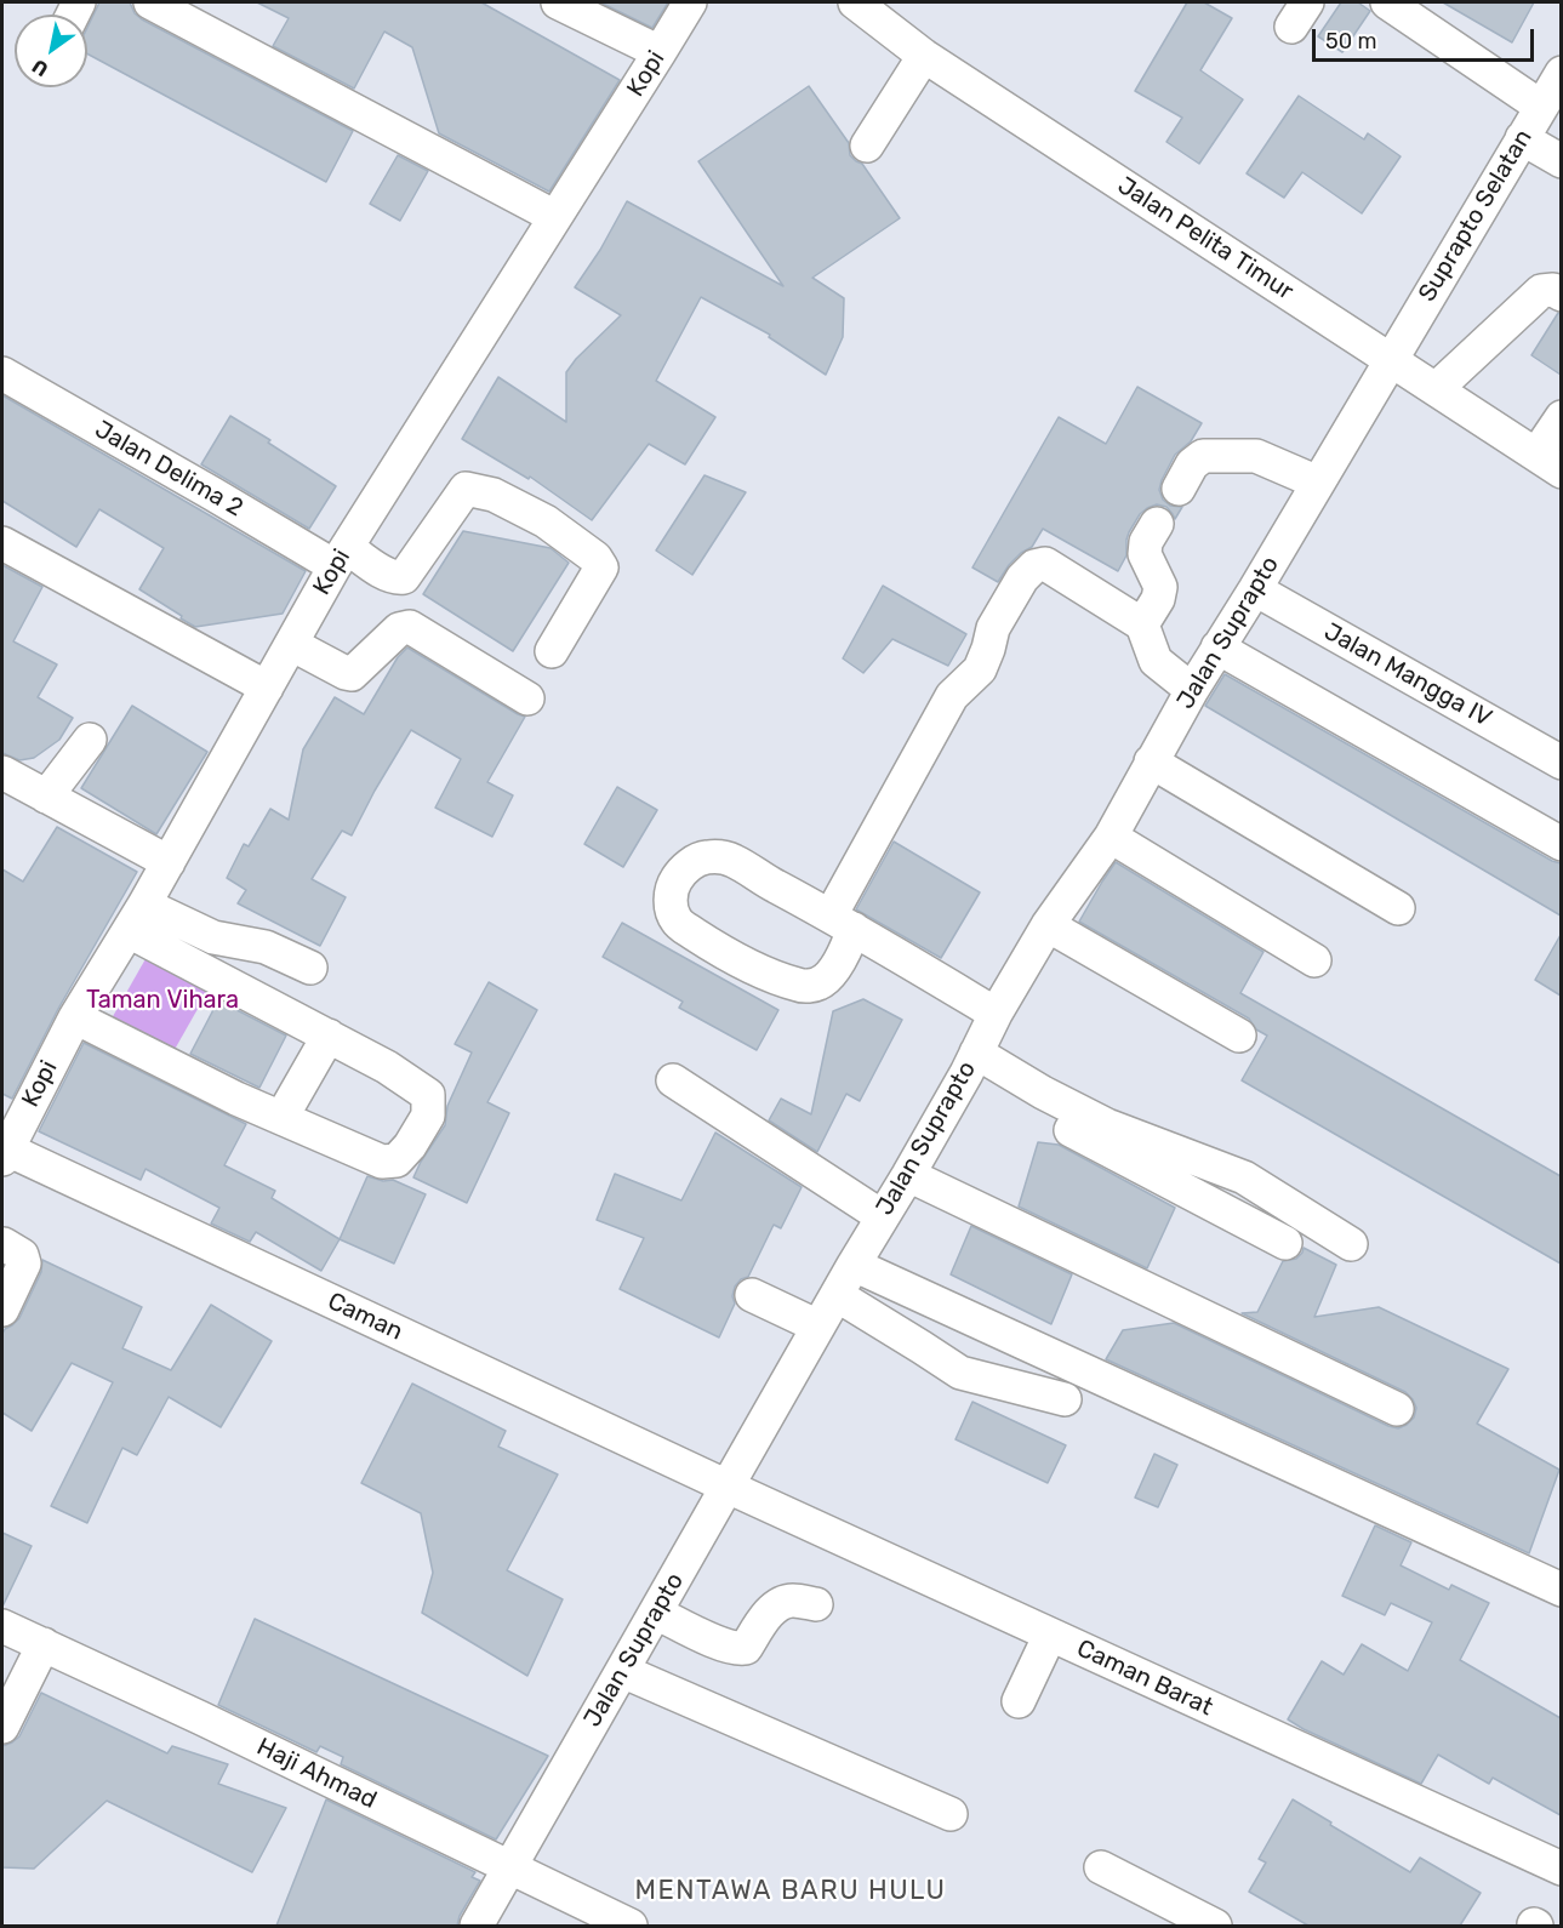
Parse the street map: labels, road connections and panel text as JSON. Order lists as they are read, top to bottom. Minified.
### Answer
{"streets":{"street":["Kopi","Suprapto Selatan","Jalan Pelita Timur","Jalan Delima 2","Jalan Suprapto","Jalan Mangga IV","Caman","Caman Barat","Haji Ahmad"]},"crossings":[["Kopi","Jalan Delima 2"],["Kopi","Caman"],["Suprapto Selatan","Jalan Pelita Timur"],["Suprapto Selatan","Jalan Suprapto"],["Jalan Pelita Timur","Jalan Suprapto"],["Jalan Suprapto","Jalan Mangga IV"],["Jalan Suprapto","Caman"],["Jalan Suprapto","Caman Barat"],["Jalan Suprapto","Haji Ahmad"],["Caman","Caman Barat"]],"districts":["MENTAWA BARU HULU"],"parks":["Taman Vihara"],"scale_bar":"50 m","north":"bottom left"}
